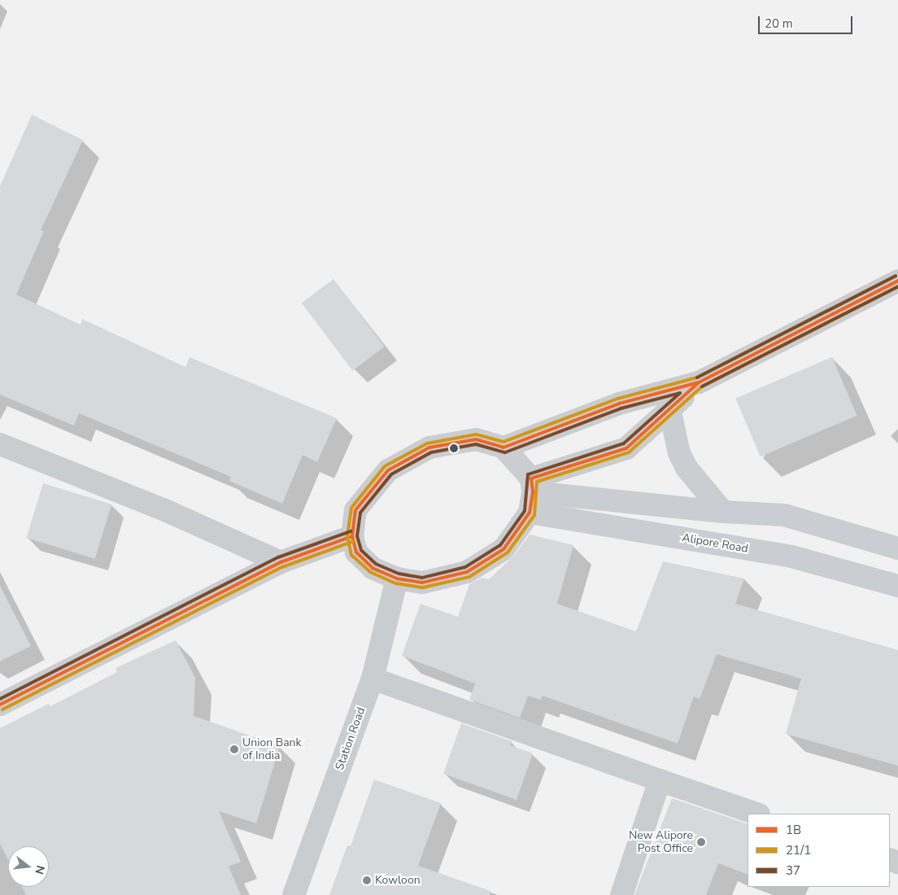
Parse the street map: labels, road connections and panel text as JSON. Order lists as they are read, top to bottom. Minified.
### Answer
{"streets":{"main road":["Alipore Road"],"street":["Station Road"]},"places":["Union Bank of India","New Alipore Post Office","Kowloon"],"lines":["transit line 21/1","transit line 37","transit line 1B"],"legend":["1B","21/1","37"],"scale_bar":"20 m","north":"right"}
